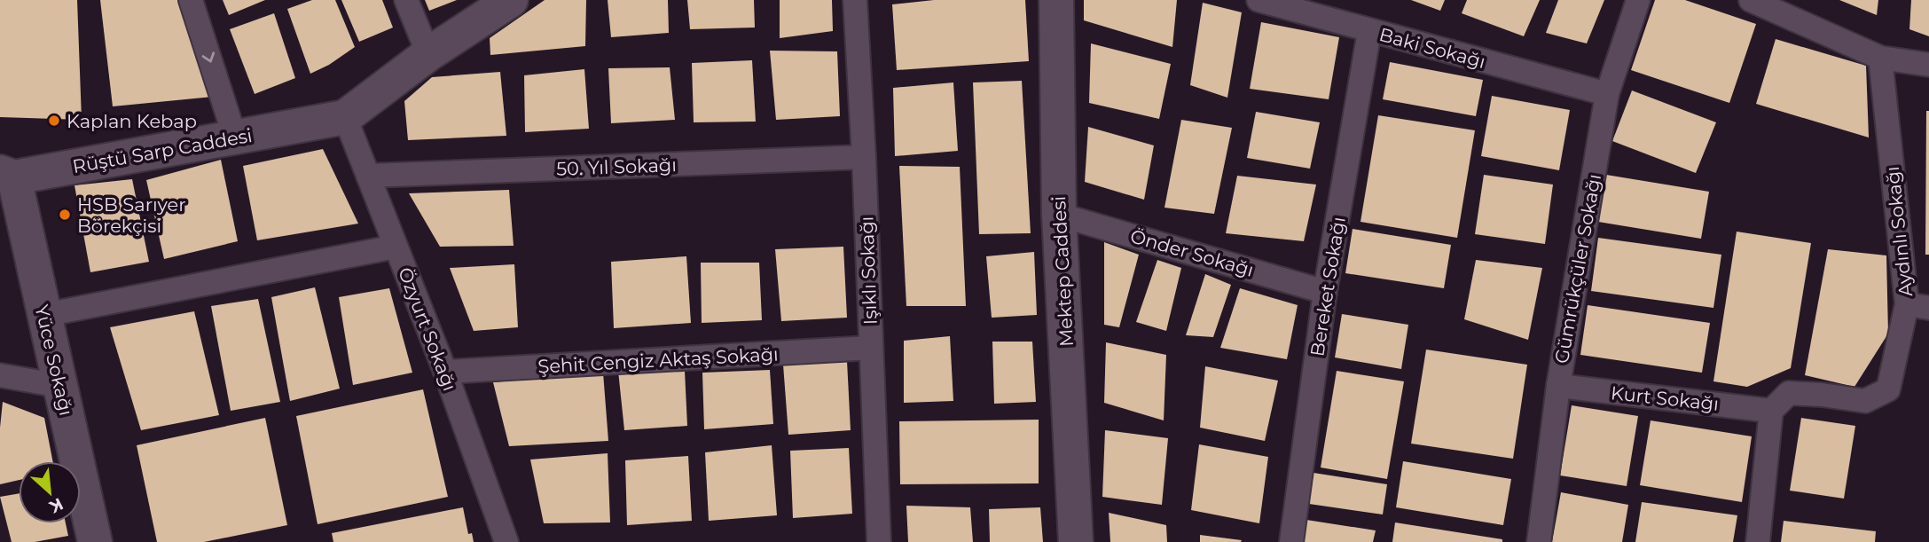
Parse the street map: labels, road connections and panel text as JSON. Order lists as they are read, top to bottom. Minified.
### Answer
{"streets":{"street":["Baki Sokağı","Rüştü Sarp Caddesi","50. Yıl Sokağı","Aydınlı Sokağı","Önder Sokağı","Gümrükçüler Sokağı","Işıklı Sokağı","Mektep Caddesi","Bereket Sokağı","Özyurt Sokağı","Yüce Sokağı","Şehit Cengiz Aktaş Sokağı","Kurt Sokağı"]},"crossings":[["Baki Sokağı","Gümrükçüler Sokağı"],["Baki Sokağı","Bereket Sokağı"],["Rüştü Sarp Caddesi","Özyurt Sokağı"],["Rüştü Sarp Caddesi","Yüce Sokağı"],["50. Yıl Sokağı","Işıklı Sokağı"],["50. Yıl Sokağı","Özyurt Sokağı"],["Aydınlı Sokağı","Kurt Sokağı"],["Önder Sokağı","Mektep Caddesi"],["Önder Sokağı","Bereket Sokağı"],["Gümrükçüler Sokağı","Kurt Sokağı"],["Işıklı Sokağı","Şehit Cengiz Aktaş Sokağı"],["Özyurt Sokağı","Şehit Cengiz Aktaş Sokağı"]],"places":["Kaplan Kebap","HSB Sarıyer Börekçisi"],"north":"bottom right"}
